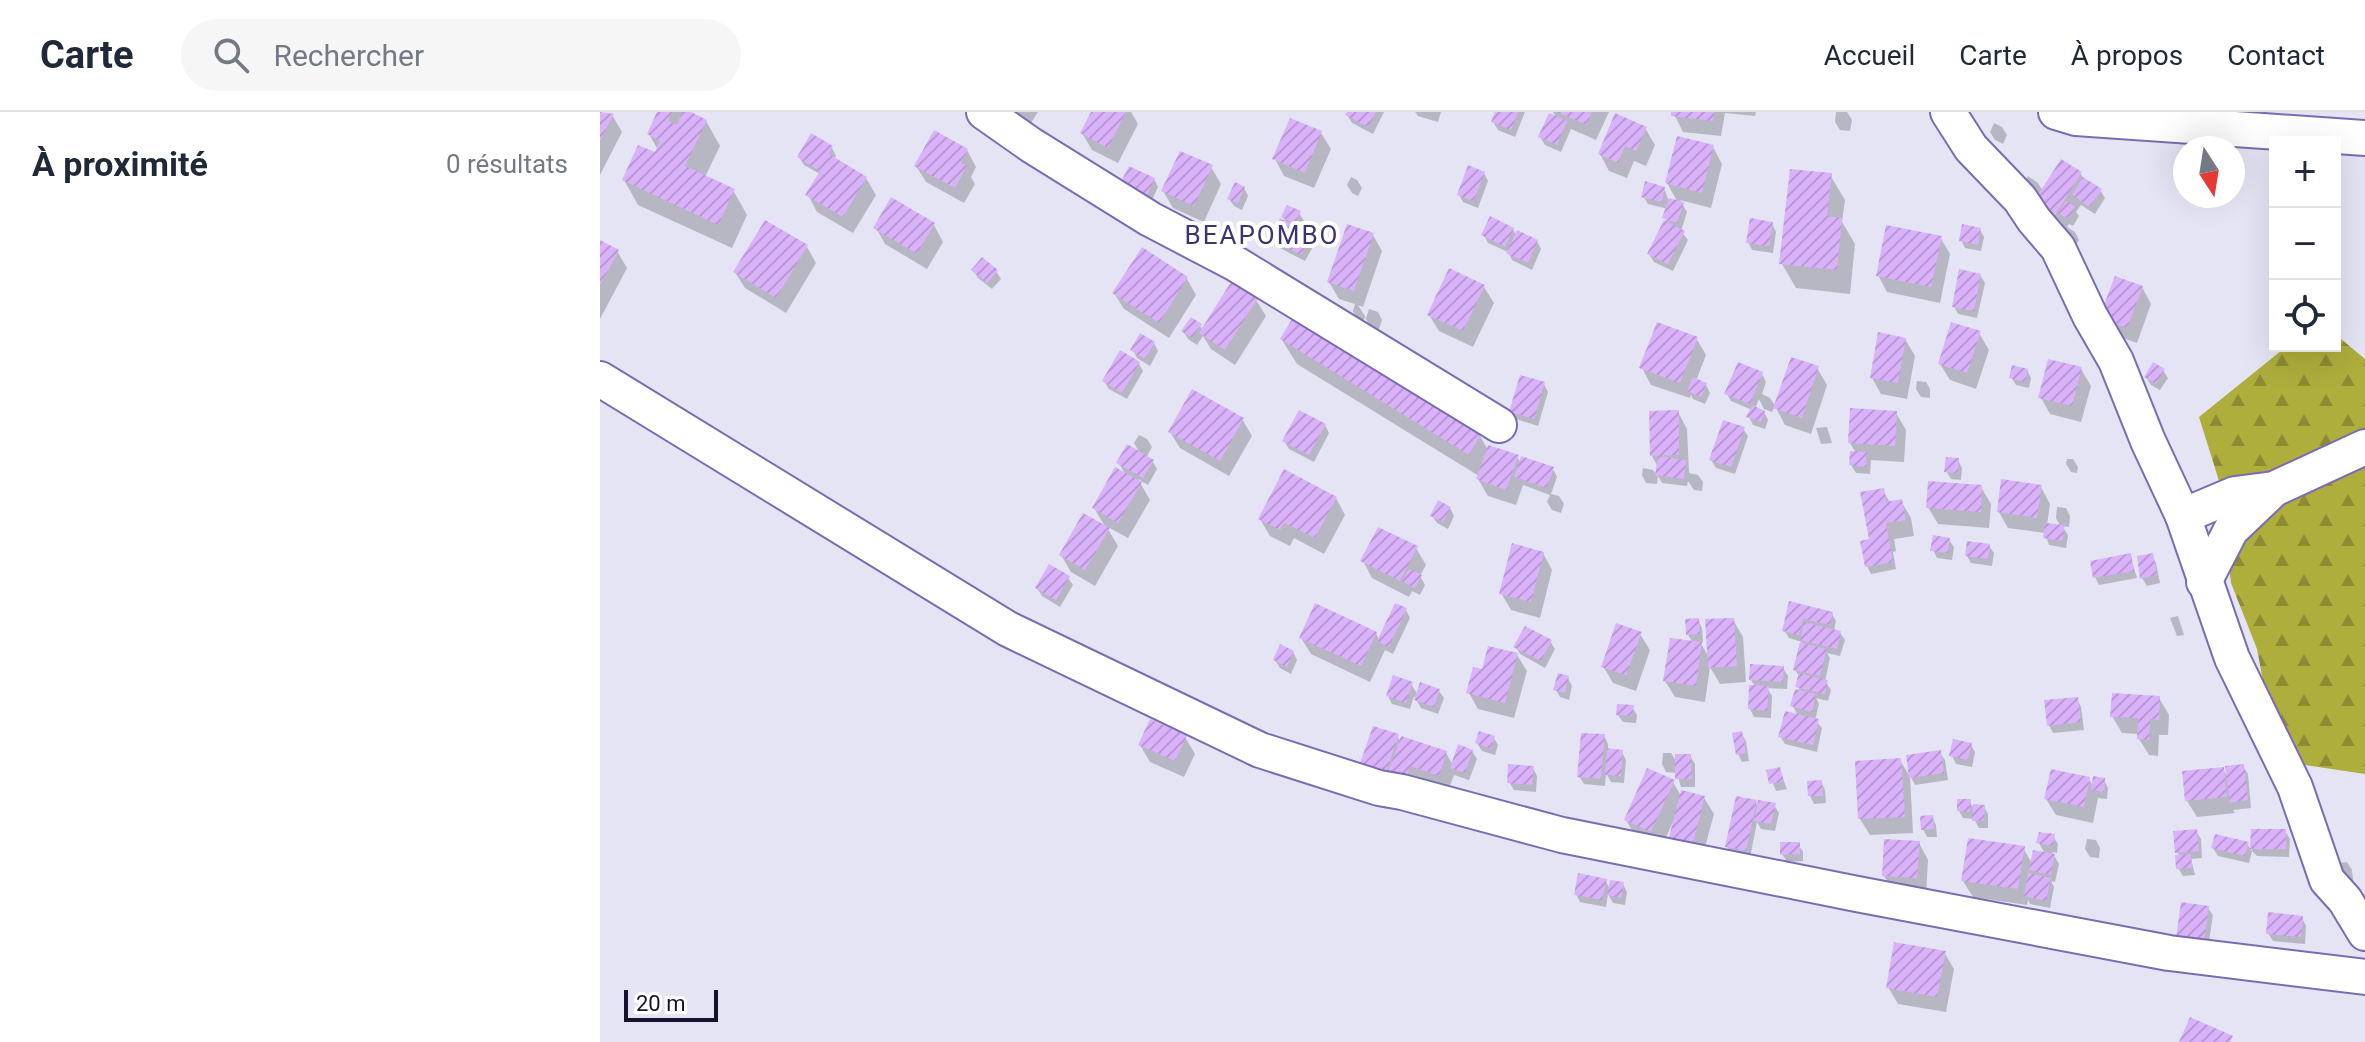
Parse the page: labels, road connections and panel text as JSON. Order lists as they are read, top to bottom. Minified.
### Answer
{"districts":["BEAPOMBO"],"scale_bar":"20 m","north":"bottom","page":{"header":"Carte","search":"Rechercher","nav":["Accueil","Carte","À propos","Contact"],"heading":["À proximité","0 résultats"],"map_buttons":["+","−"],"scale":"20 m"}}
